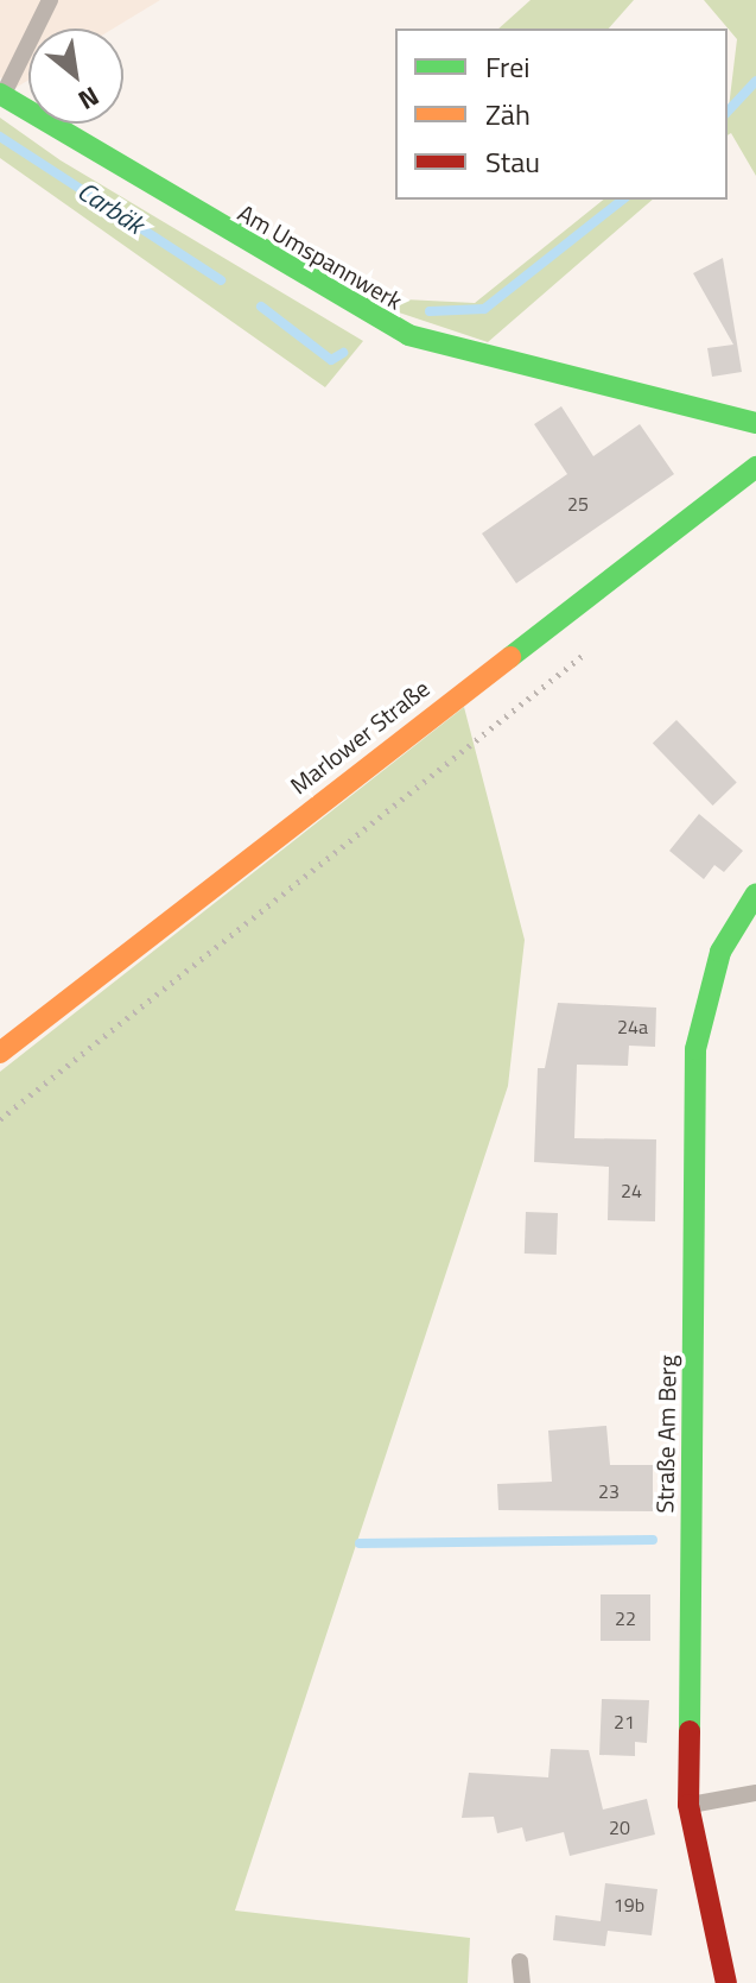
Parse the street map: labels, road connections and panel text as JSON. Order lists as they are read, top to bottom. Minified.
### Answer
{"streets":{"street":["Am Umspannwerk","Marlower Straße","Straße Am Berg"]},"water":["Carbäk"],"house_numbers":["25","24a","24","23","22","21","20","19b"],"legend":["Frei","Zäh","Stau"],"north":"bottom right"}
